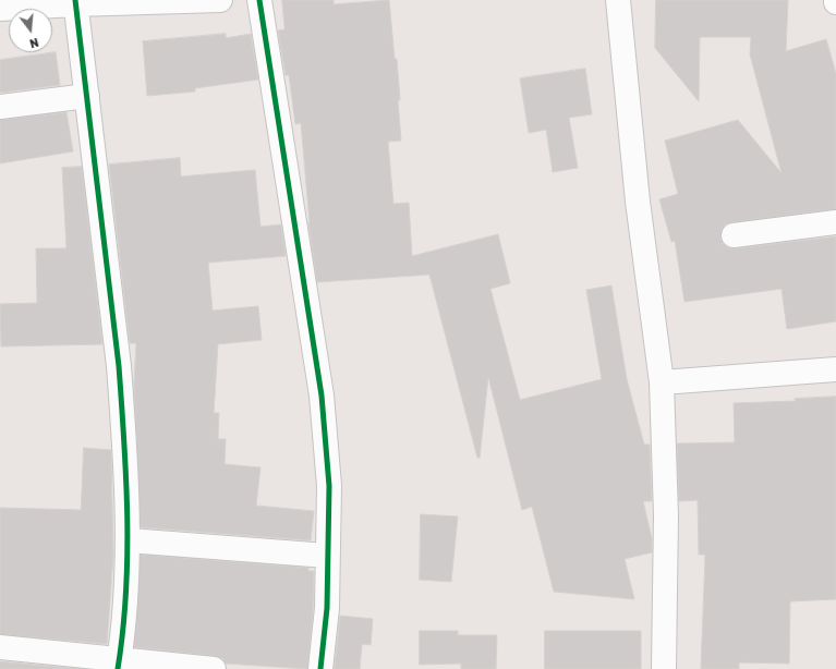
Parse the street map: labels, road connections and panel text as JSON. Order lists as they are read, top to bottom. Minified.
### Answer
{"north":"bottom"}
